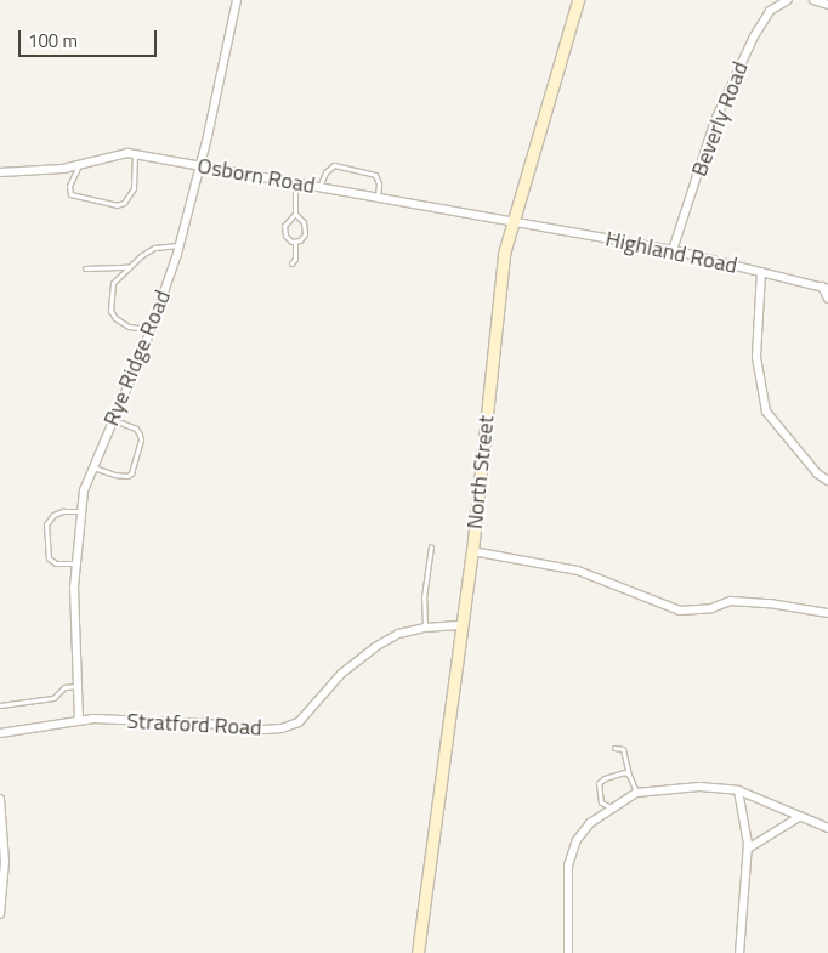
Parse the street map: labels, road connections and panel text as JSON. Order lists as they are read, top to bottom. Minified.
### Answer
{"streets":{"main road":["North Street"],"street":["Beverly Road","Osborn Road","Highland Road","Rye Ridge Road","Stratford Road"]},"crossings":[["Beverly Road","Highland Road"],["Osborn Road","Highland Road"],["Osborn Road","Rye Ridge Road"],["Osborn Road","North Street"],["Highland Road","North Street"],["Rye Ridge Road","Stratford Road"],["North Street","Stratford Road"]],"scale_bar":"100 m"}
